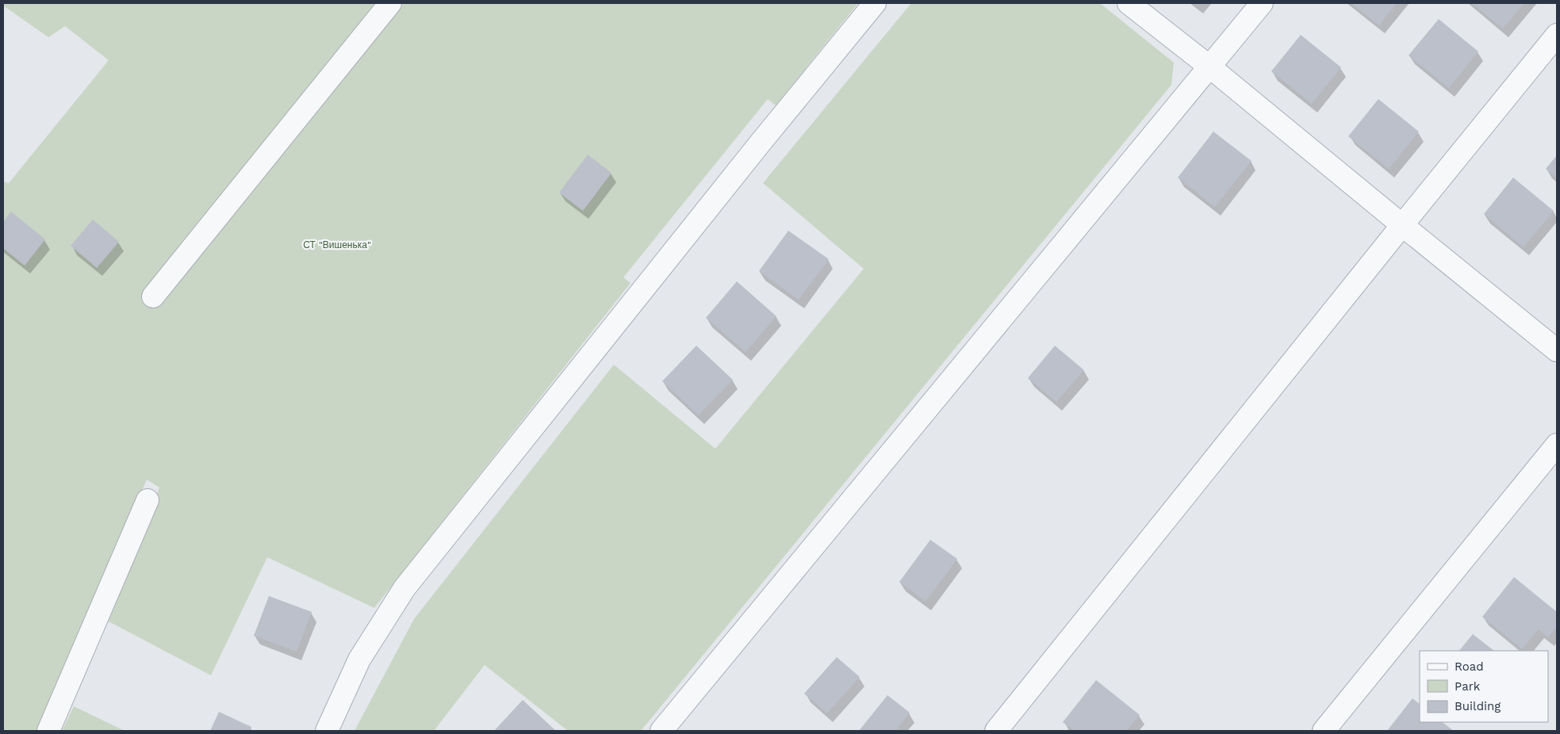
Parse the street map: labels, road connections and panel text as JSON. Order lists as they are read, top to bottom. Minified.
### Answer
{"parks":["СТ \"Вишенька\""],"legend":["Road","Park","Building"]}
